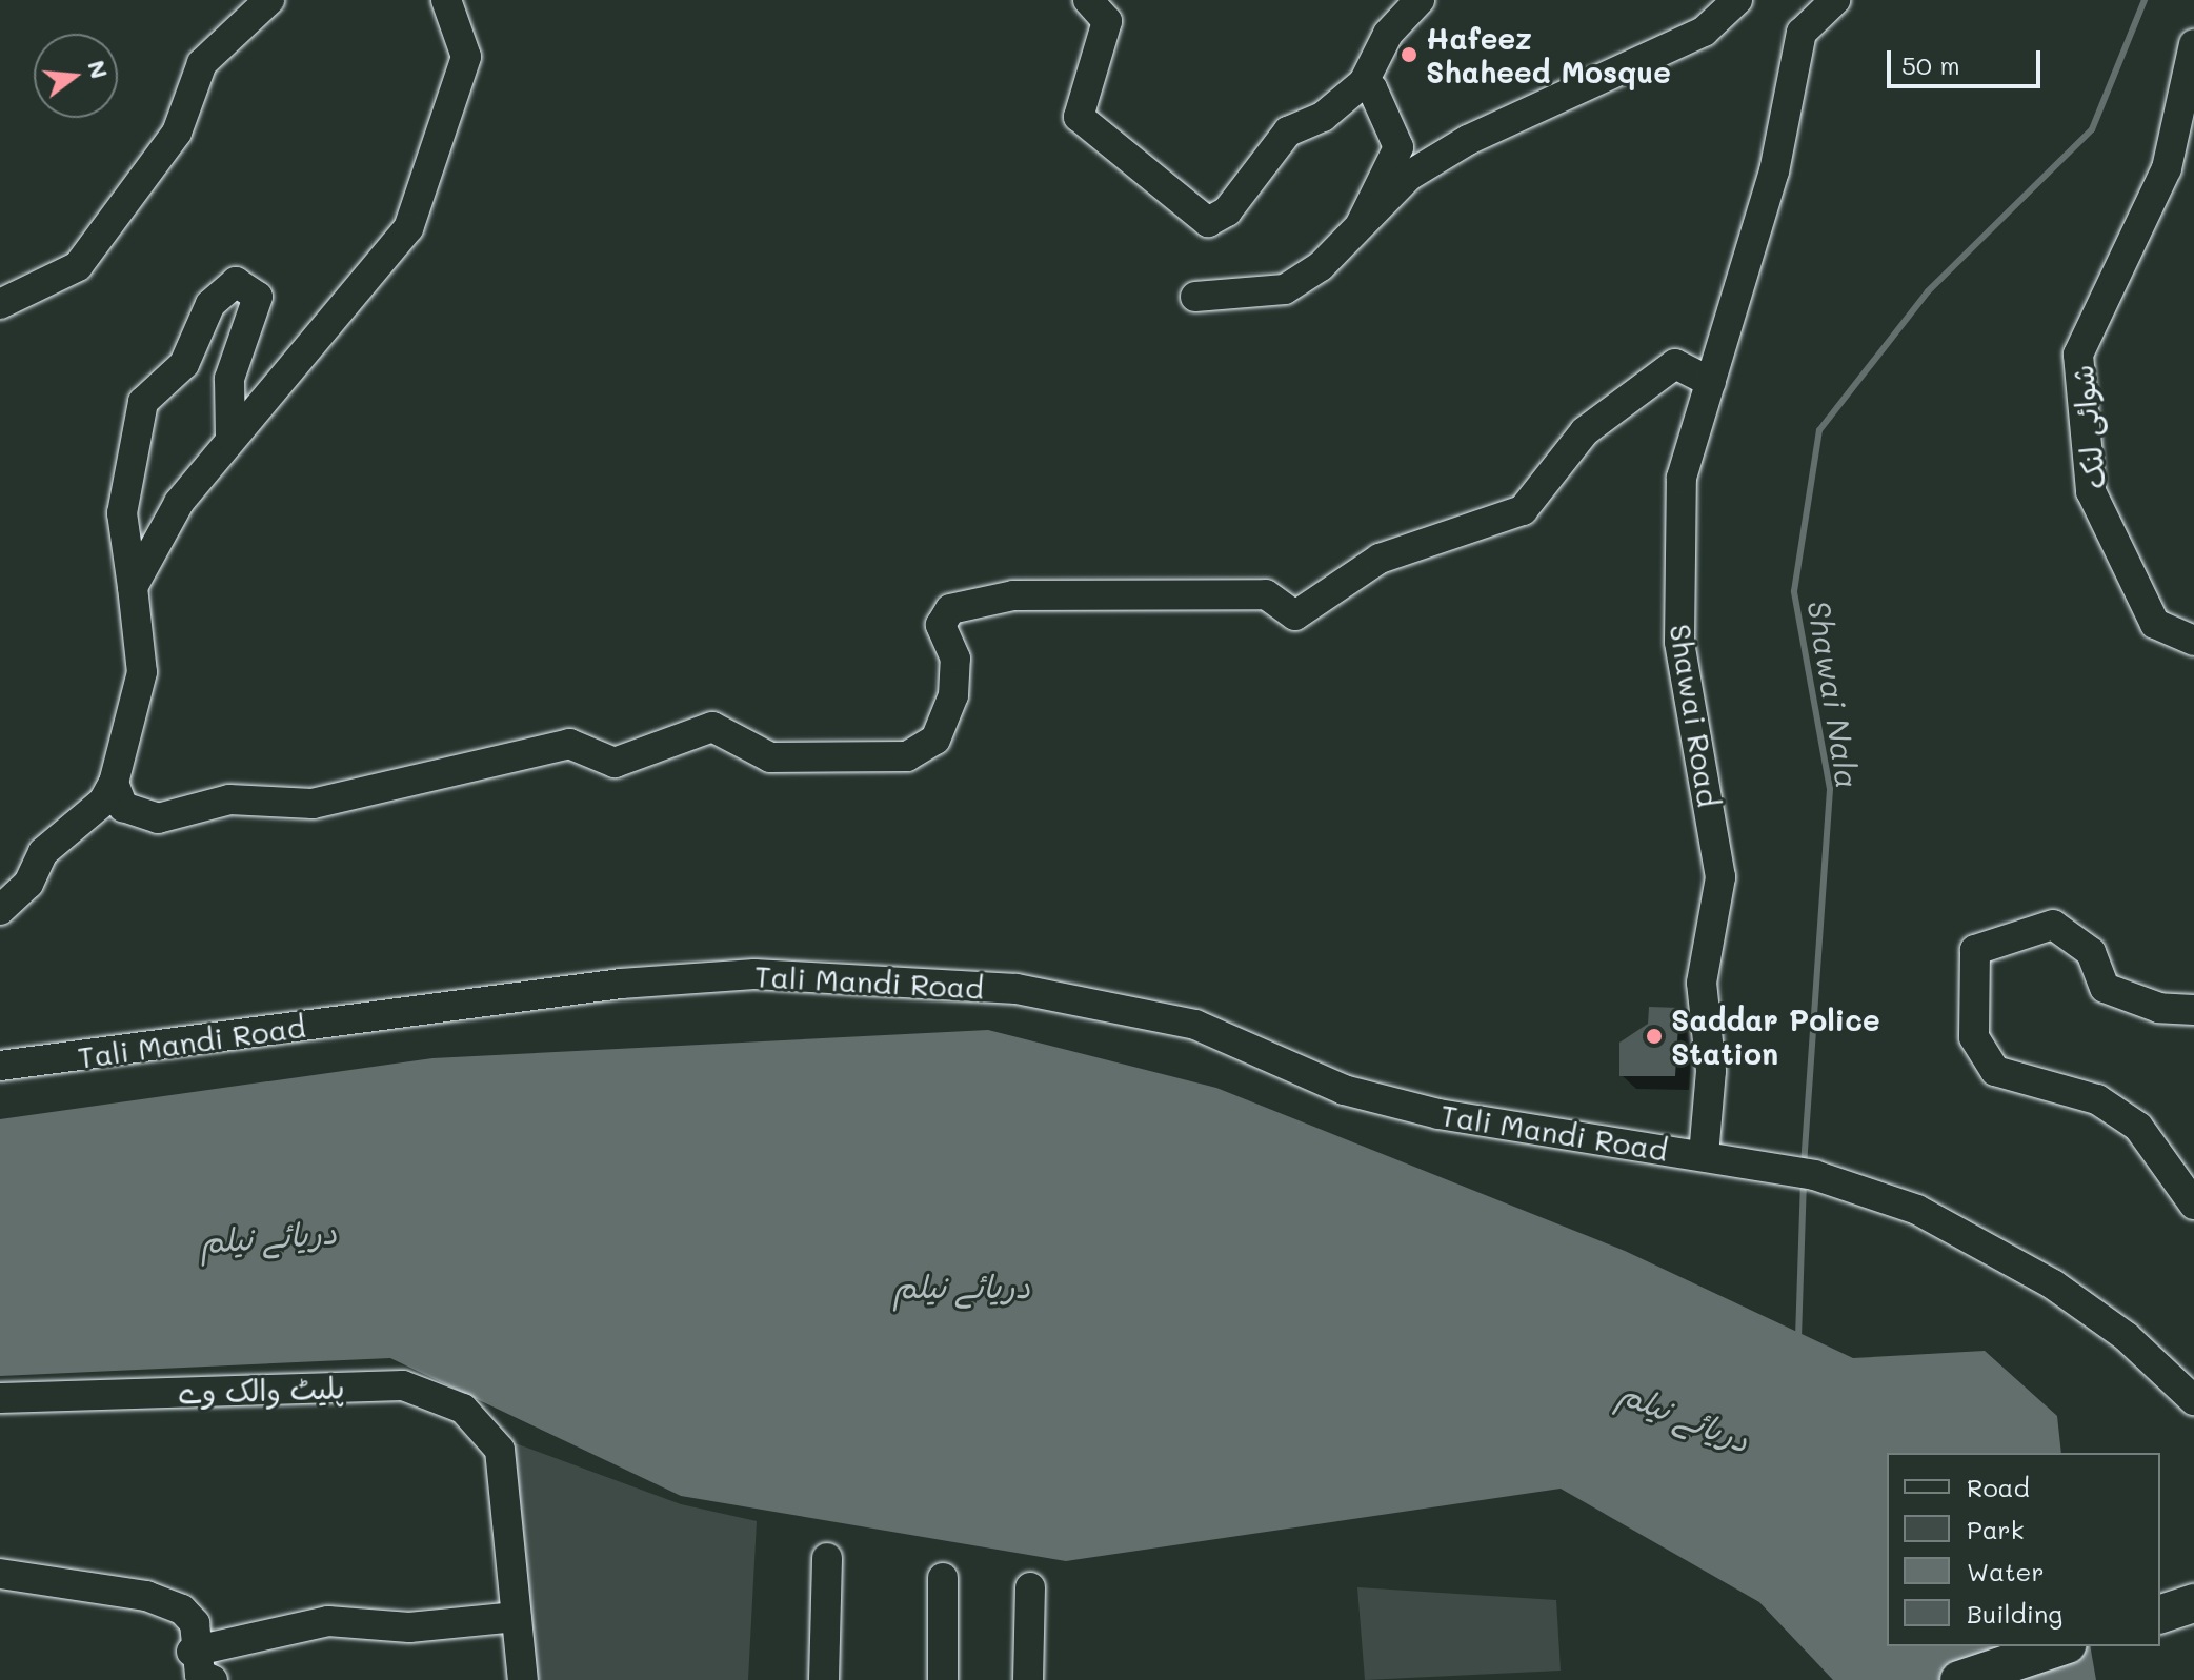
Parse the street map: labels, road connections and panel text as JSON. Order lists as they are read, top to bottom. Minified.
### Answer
{"streets":{"street":["شوائی لنک","Shawai Road","Tali Mandi Road","پلیٹ والک وے"]},"crossings":[["Shawai Road","Tali Mandi Road"]],"water":["Shawai Nala","دریائے نیلم"],"places":["Hafeez Shaheed Mosque","Saddar Police Station"],"legend":["Road","Park","Water","Building"],"scale_bar":"50 m","north":"right"}
